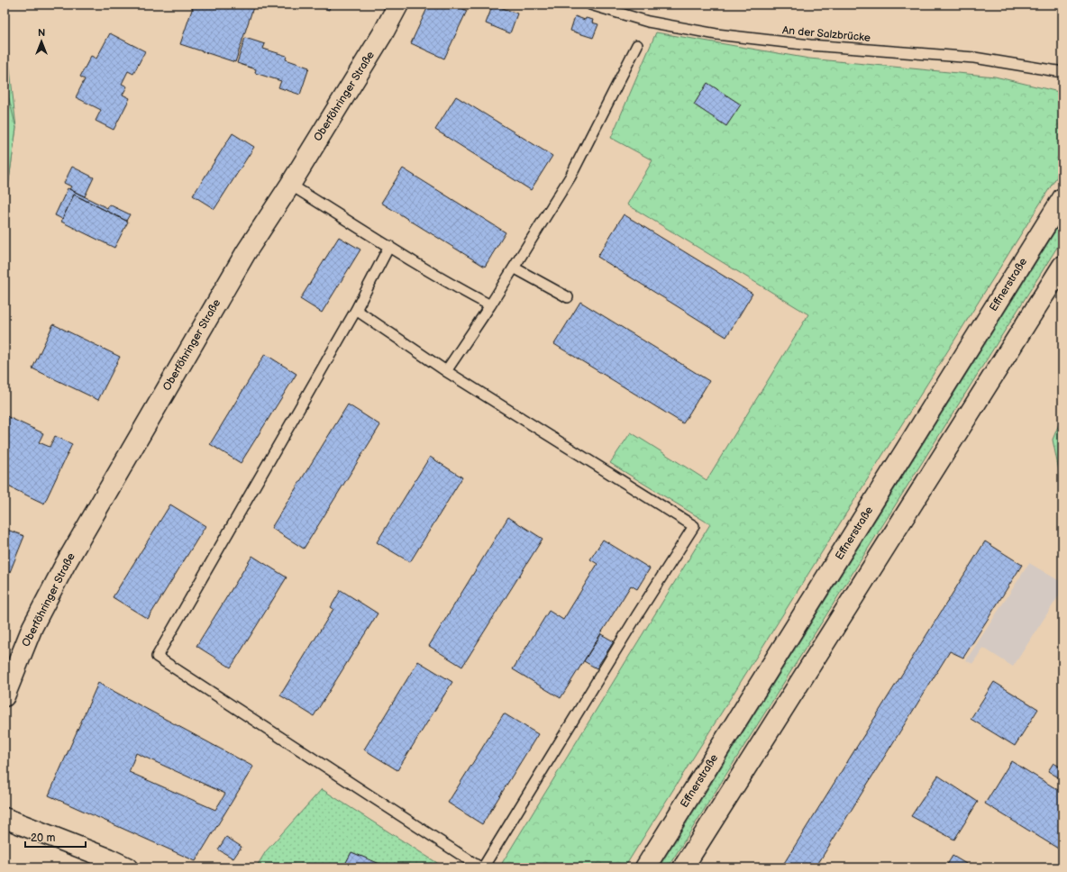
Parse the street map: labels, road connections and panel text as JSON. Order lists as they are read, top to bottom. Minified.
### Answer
{"streets":{"main road":["Oberföhringer Straße","Effnerstraße"],"lane":["An der Salzbrücke"]},"scale_bar":"20 m","north":"top"}
